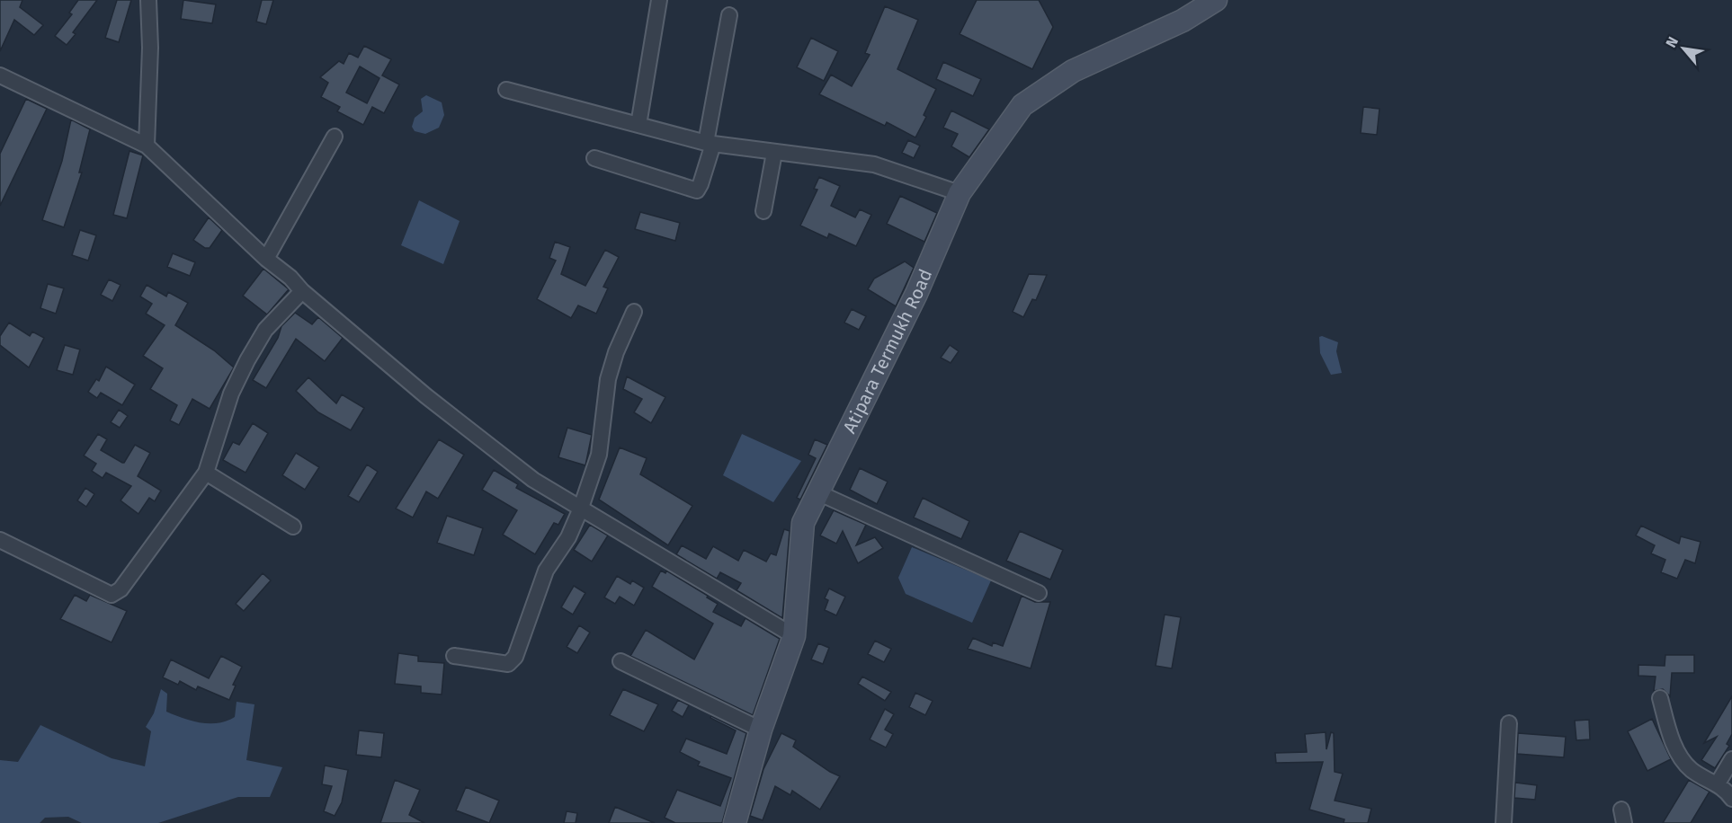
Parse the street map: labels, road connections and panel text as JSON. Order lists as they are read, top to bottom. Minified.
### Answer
{"streets":{"main road":["Atipara Termukh Road"]},"north":"top left"}
